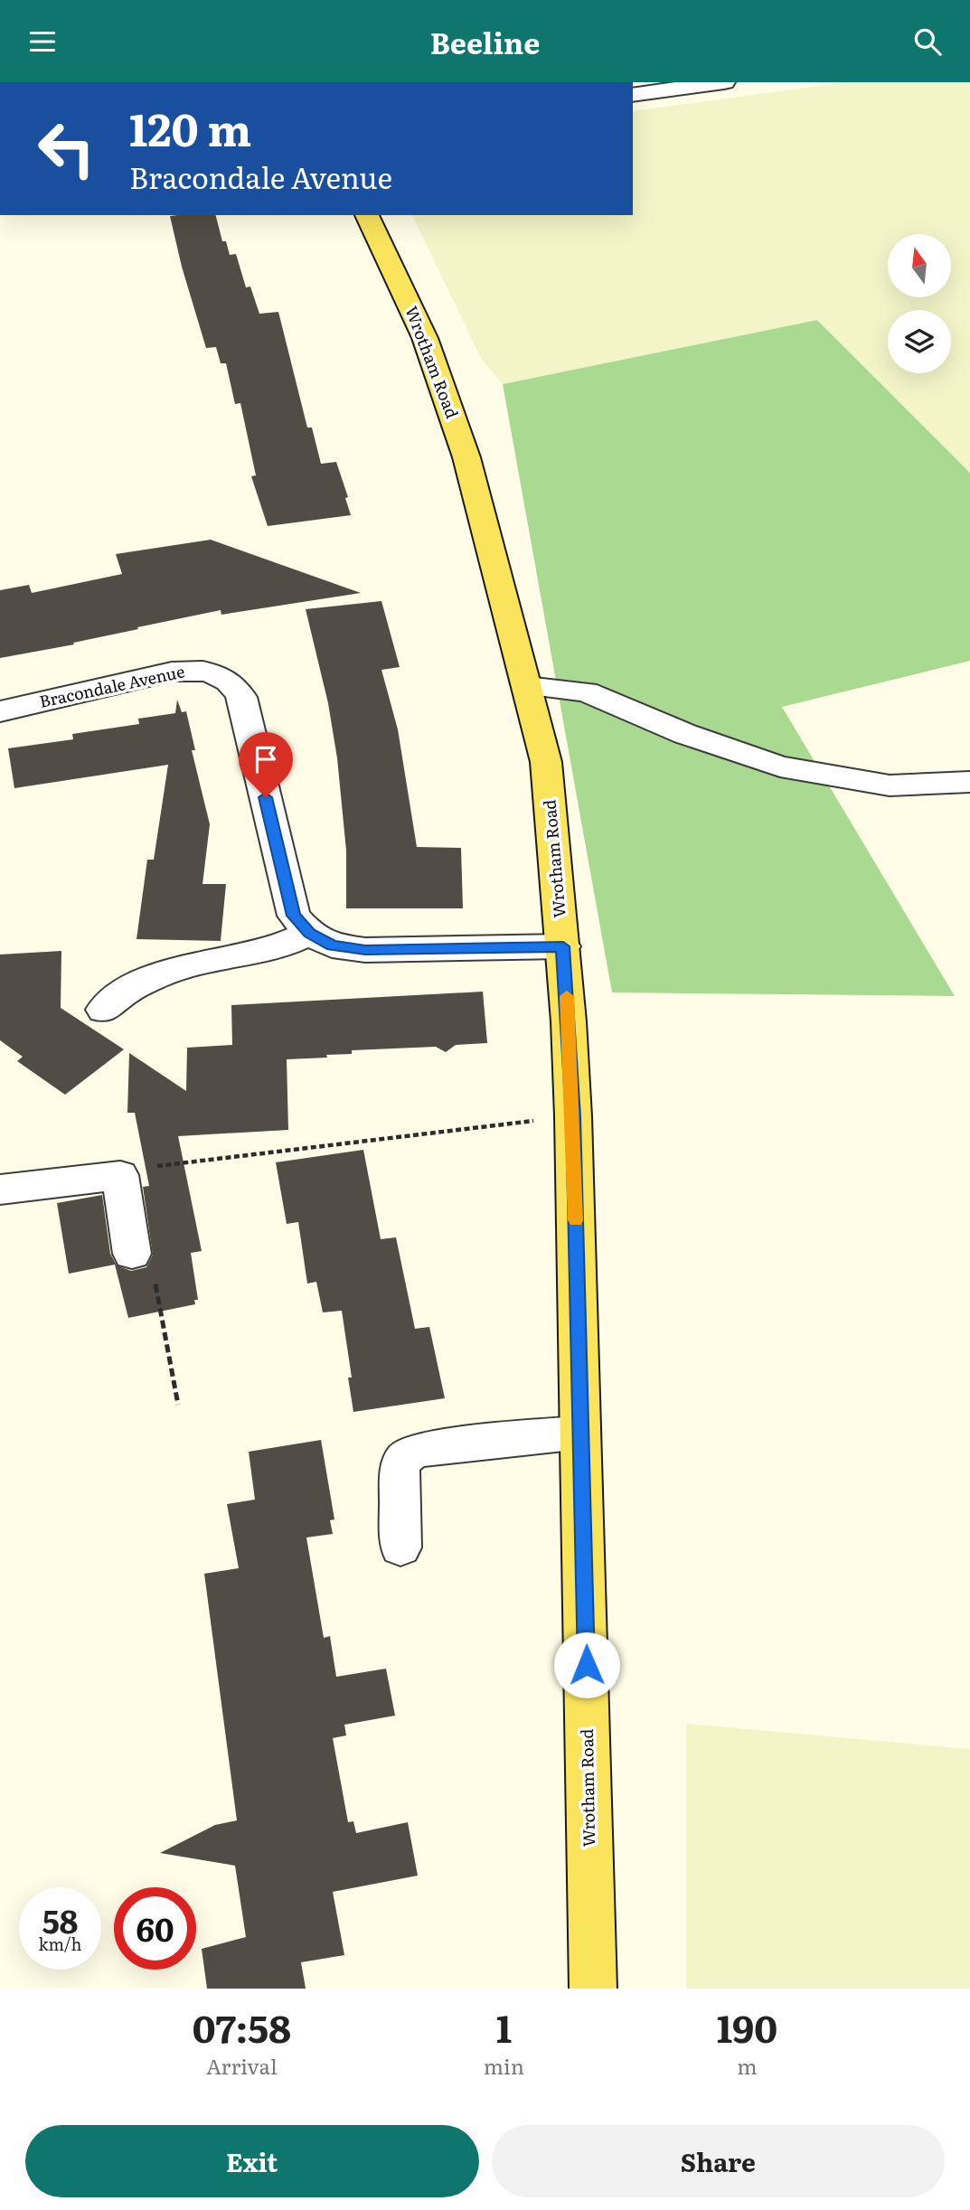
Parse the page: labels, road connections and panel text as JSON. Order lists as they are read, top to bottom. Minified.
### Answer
{"streets":{"main road":["Wrotham Road"],"street":["Bracondale Avenue"]},"north":"top","page":{"header":"Beeline","turn":["120 m","Bracondale Avenue"],"speed":"58 km/h","limit":"60","eta":["07:58","Arrival","1","min","190","m"],"buttons":["Exit","Share"]}}
